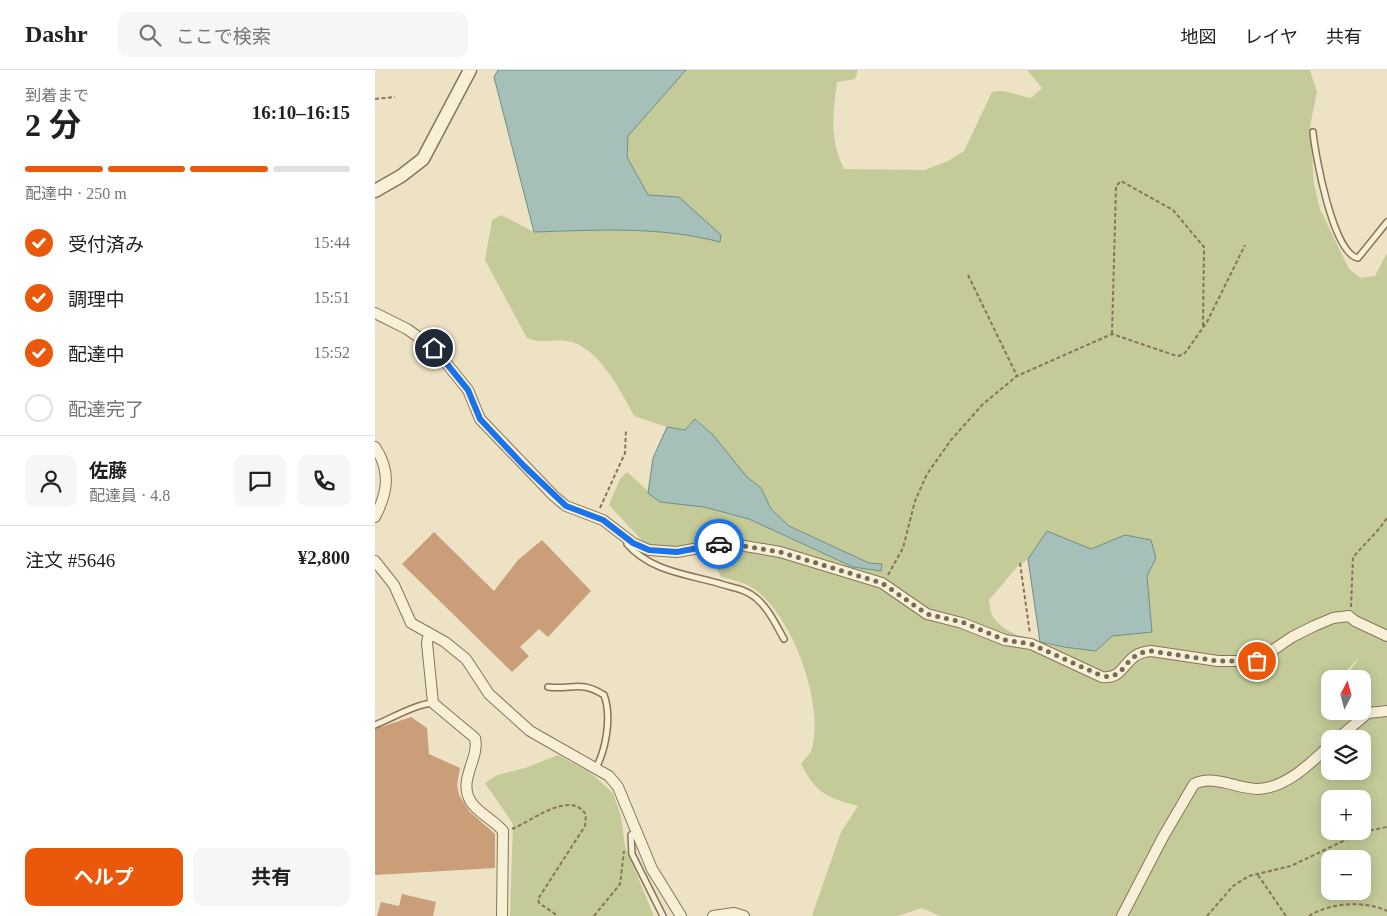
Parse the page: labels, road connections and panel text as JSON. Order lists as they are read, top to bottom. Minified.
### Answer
{"north":"top","page":{"header":"Dashr","search":"ここで検索","nav":["地図","レイヤ","共有"],"heading":["2 分","到着まで","16:10–16:15"],"panel":["佐藤","配達員 · 4.8","注文 #5646","¥2,800"],"bar":"配達中 · 250 m","list":[["受付済み","15:44"],["調理中","15:51"],["配達中","15:52"],"配達完了"],"map_buttons":["+","−"],"buttons":["ヘルプ","共有"]}}
